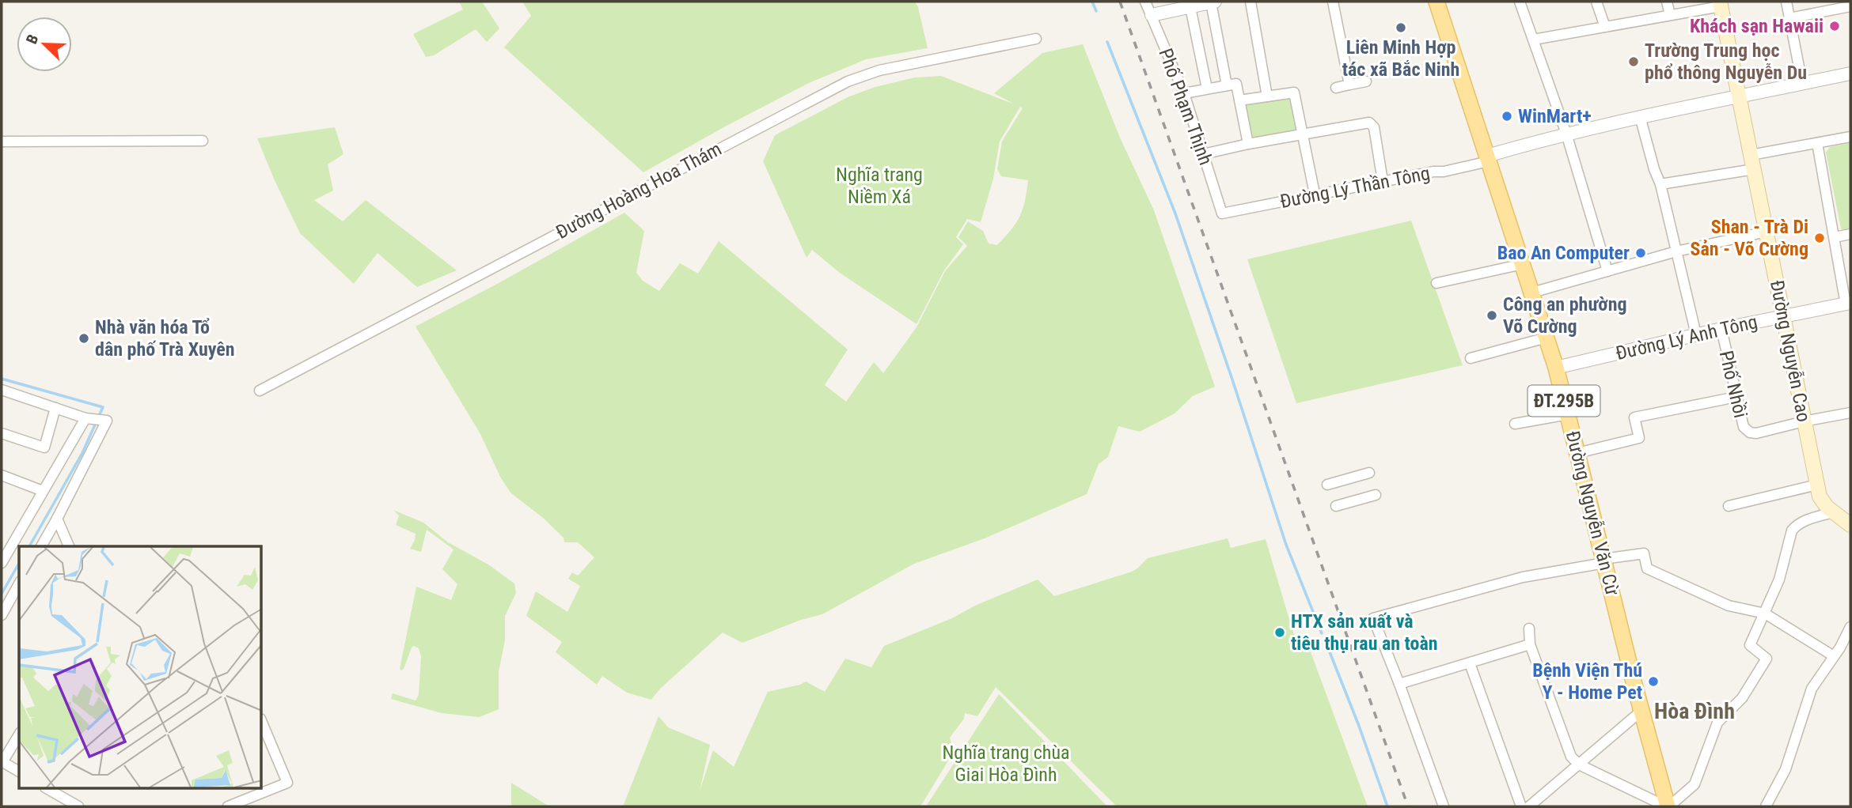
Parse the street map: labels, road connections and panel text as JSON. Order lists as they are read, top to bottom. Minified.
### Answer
{"streets":{"main road":["Đường Nguyễn Cao","ĐT.295B","Đường Nguyễn Văn Cừ"],"street":["Phố Phạm Thịnh","Đường Lý Thần Tông","Đường Hoàng Hoa Thám","Đường Lý Anh Tông","Phố Nhồi"]},"crossings":[["Phố Phạm Thịnh","Đường Lý Thần Tông"],["Đường Lý Thần Tông","Đường Nguyễn Cao"],["Đường Lý Thần Tông","Đường Nguyễn Văn Cừ"],["Đường Lý Anh Tông","Đường Nguyễn Cao"],["Đường Lý Anh Tông","Phố Nhồi"],["Đường Lý Anh Tông","Đường Nguyễn Văn Cừ"],["Đường Nguyễn Cao","Phố Nhồi"]],"districts":["Hòa Đình"],"parks":["Nghĩa trang Niềm Xá","Nghĩa trang chùa Giai Hòa Đình"],"places":["Khách sạn Hawaii","Liên Minh Hợp tác xã Bắc Ninh","Trường Trung học phổ thông Nguyễn Du","WinMart+","Shan - Trà Di Sản - Võ Cường","Bao An Computer","Công an phường Võ Cường","Nhà văn hóa Tổ dân phố Trà Xuyên","HTX sản xuất và tiêu thụ rau an toàn","Bệnh Viện Thú Y - Home Pet"],"north":"top left"}
